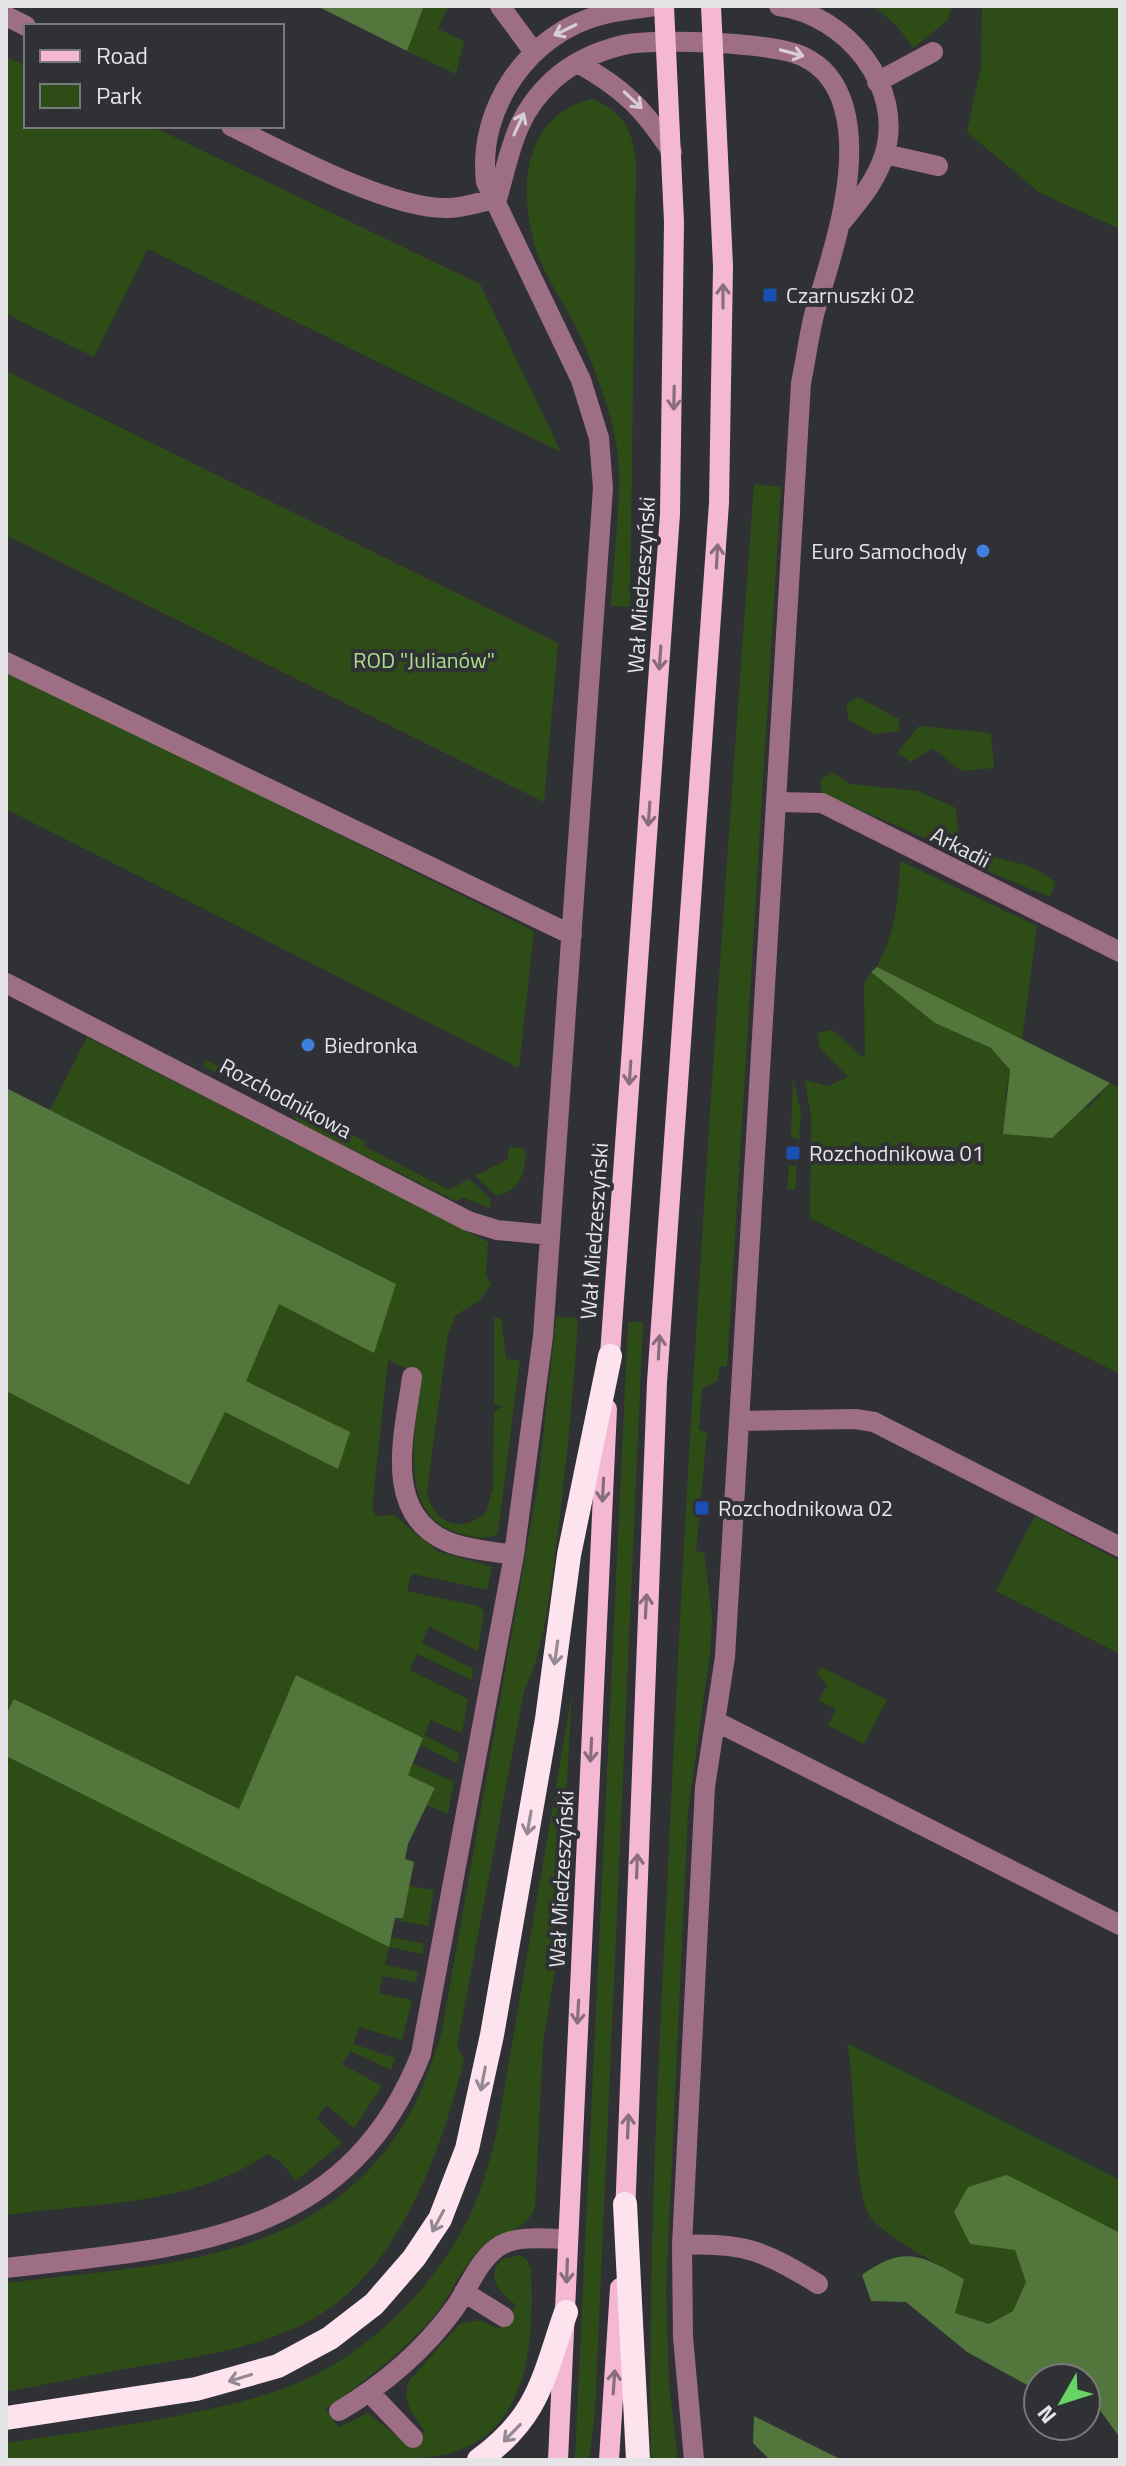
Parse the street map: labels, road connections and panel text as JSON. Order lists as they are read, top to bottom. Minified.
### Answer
{"streets":{"main road":["Wał Miedzeszyński"],"street":["Arkadii","Rozchodnikowa"]},"parks":["ROD \"Julianów\""],"places":{"transit":["Czarnuszki 02","Rozchodnikowa 01","Rozchodnikowa 02"],"other":["Euro Samochody","Biedronka"]},"legend":["Road","Park"],"north":"bottom left"}
